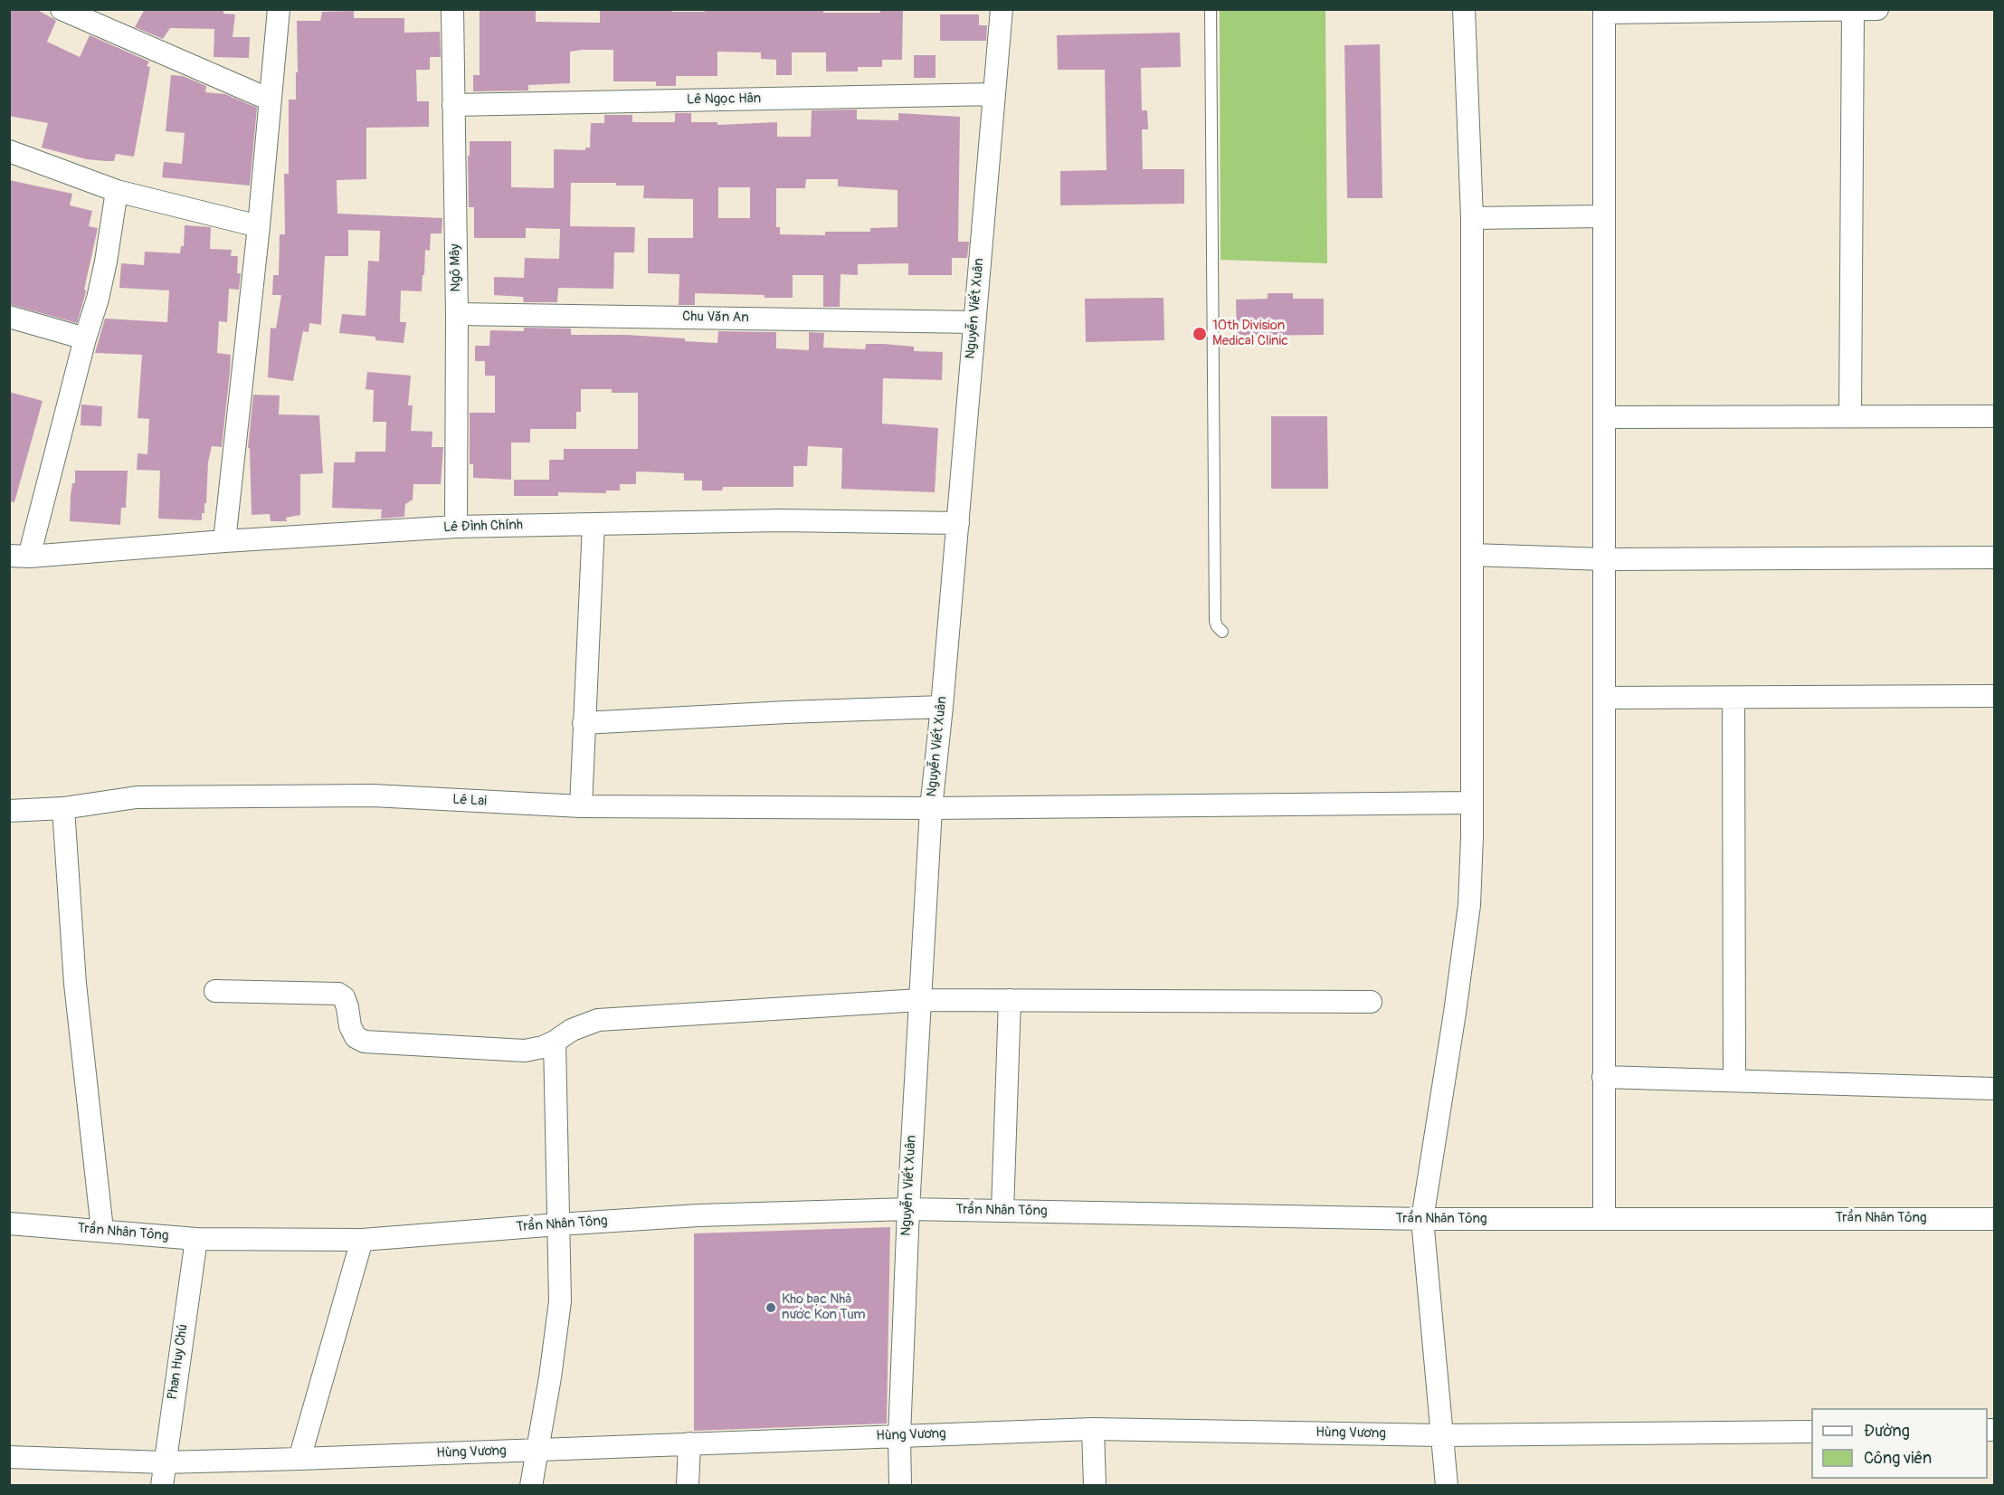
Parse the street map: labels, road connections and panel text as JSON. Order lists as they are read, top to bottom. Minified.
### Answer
{"streets":{"street":["Lê Ngọc Hân","Ngô Mây","Nguyễn Viết Xuân","Chu Văn An","Lê Đình Chính","Lê Lai","Trần Nhân Tông","Phan Huy Chú","Hùng Vương"]},"crossings":[["Lê Ngọc Hân","Ngô Mây"],["Lê Ngọc Hân","Nguyễn Viết Xuân"],["Ngô Mây","Chu Văn An"],["Ngô Mây","Lê Đình Chính"],["Nguyễn Viết Xuân","Chu Văn An"],["Nguyễn Viết Xuân","Lê Đình Chính"],["Nguyễn Viết Xuân","Lê Lai"],["Nguyễn Viết Xuân","Trần Nhân Tông"],["Nguyễn Viết Xuân","Hùng Vương"],["Trần Nhân Tông","Phan Huy Chú"],["Phan Huy Chú","Hùng Vương"]],"places":["10th Division Medical Clinic","Kho bạc Nhà nước Kon Tum"],"legend":["Đường","Công viên"]}
